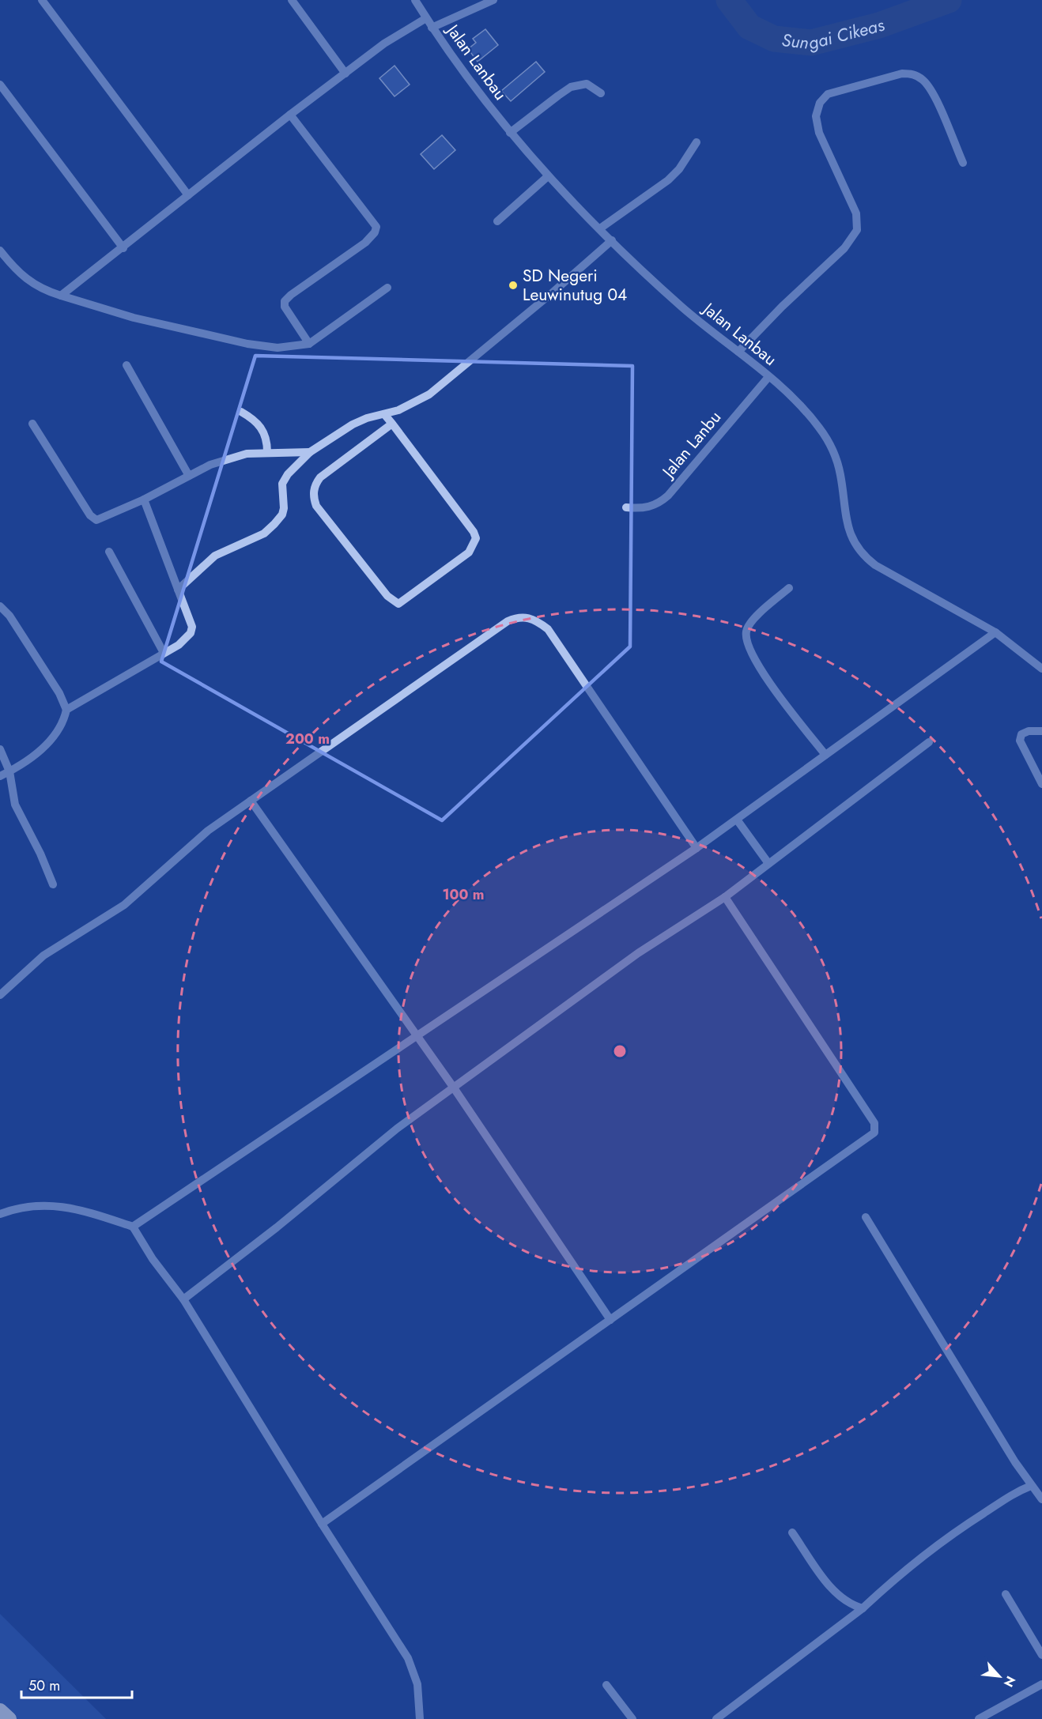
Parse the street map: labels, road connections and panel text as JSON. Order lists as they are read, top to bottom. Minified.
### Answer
{"streets":{"street":["Jalan Lanbau","Jalan Lanbu"]},"crossings":[["Jalan Lanbau","Jalan Lanbu"]],"water":["Sungai Cikeas"],"places":["SD Negeri Leuwinutug 04"],"scale_bar":"50 m","north":"bottom right","rings":["200 m","100 m"]}
